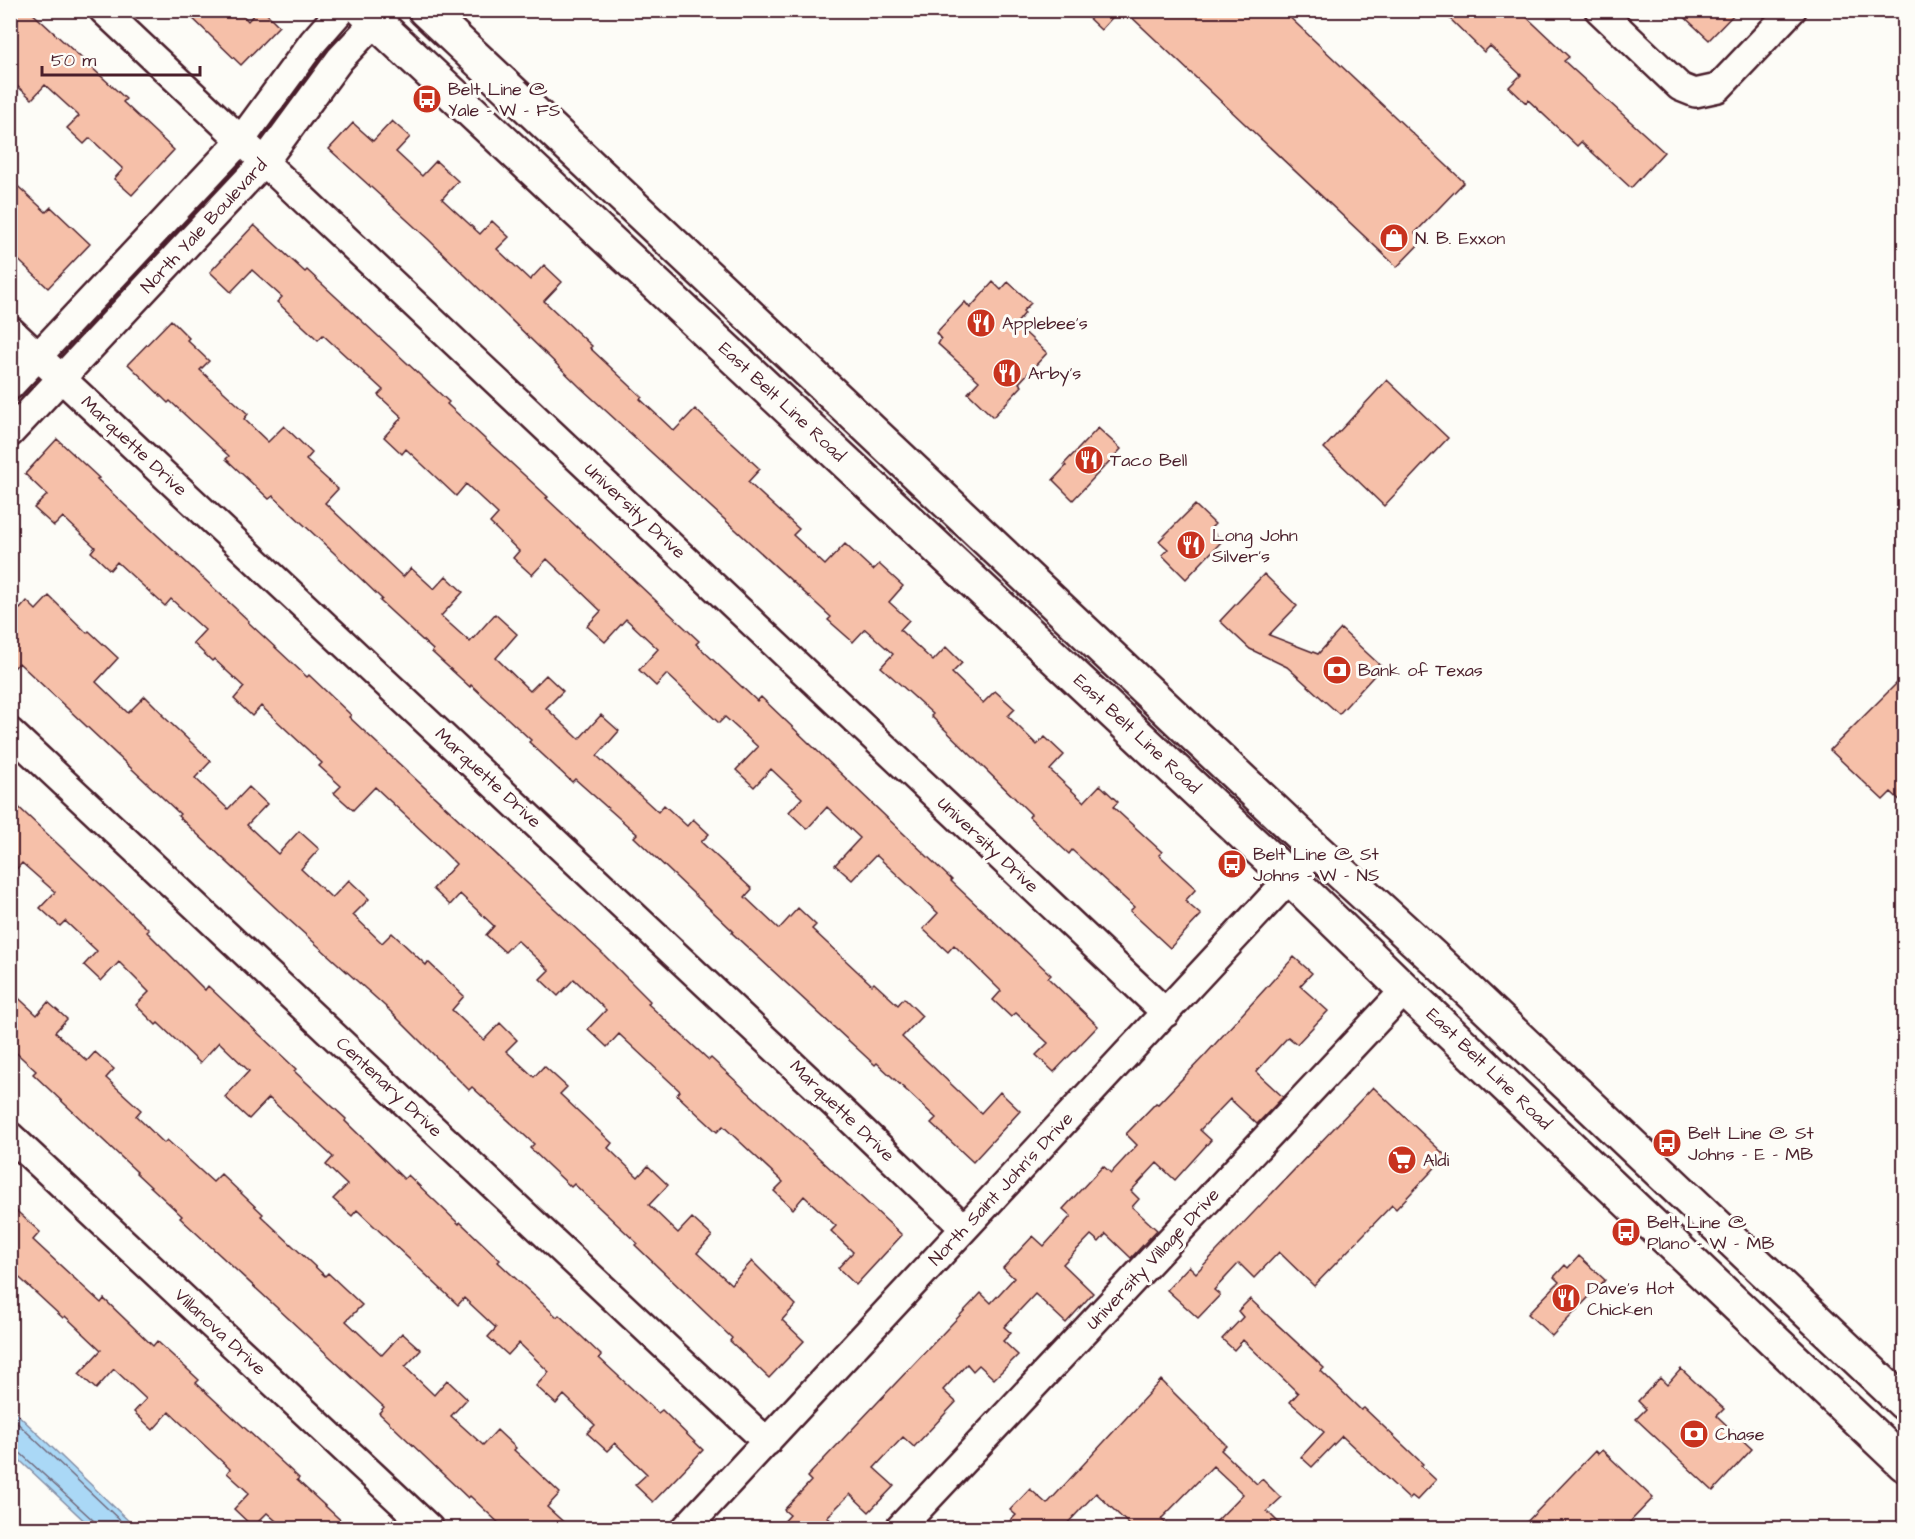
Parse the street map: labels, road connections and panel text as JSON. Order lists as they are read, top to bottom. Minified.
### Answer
{"streets":{"main road":["East Belt Line Road"],"street":["North Yale Boulevard","Marquette Drive","University Drive","Centenary Drive","North Saint John's Drive","University Village Drive","Villanova Drive"]},"crossings":[["North Yale Boulevard","East Belt Line Road"],["North Yale Boulevard","Marquette Drive"],["North Yale Boulevard","University Drive"],["East Belt Line Road","North Saint John's Drive"],["East Belt Line Road","University Village Drive"],["Marquette Drive","North Saint John's Drive"],["University Drive","North Saint John's Drive"],["Centenary Drive","North Saint John's Drive"]],"places":{"bus stop":["Belt Line @ Yale - W - FS","Belt Line @ St Johns - W - NS","Belt Line @ St Johns - E - MB","Belt Line @ Plano - W - MB"],"shop":["N. B. Exxon"],"restaurant":["Applebee's","Arby's","Taco Bell","Long John Silver's","Dave's Hot Chicken"],"bank":["Bank of Texas","Chase"],"supermarket":["Aldi"]},"scale_bar":"50 m"}
